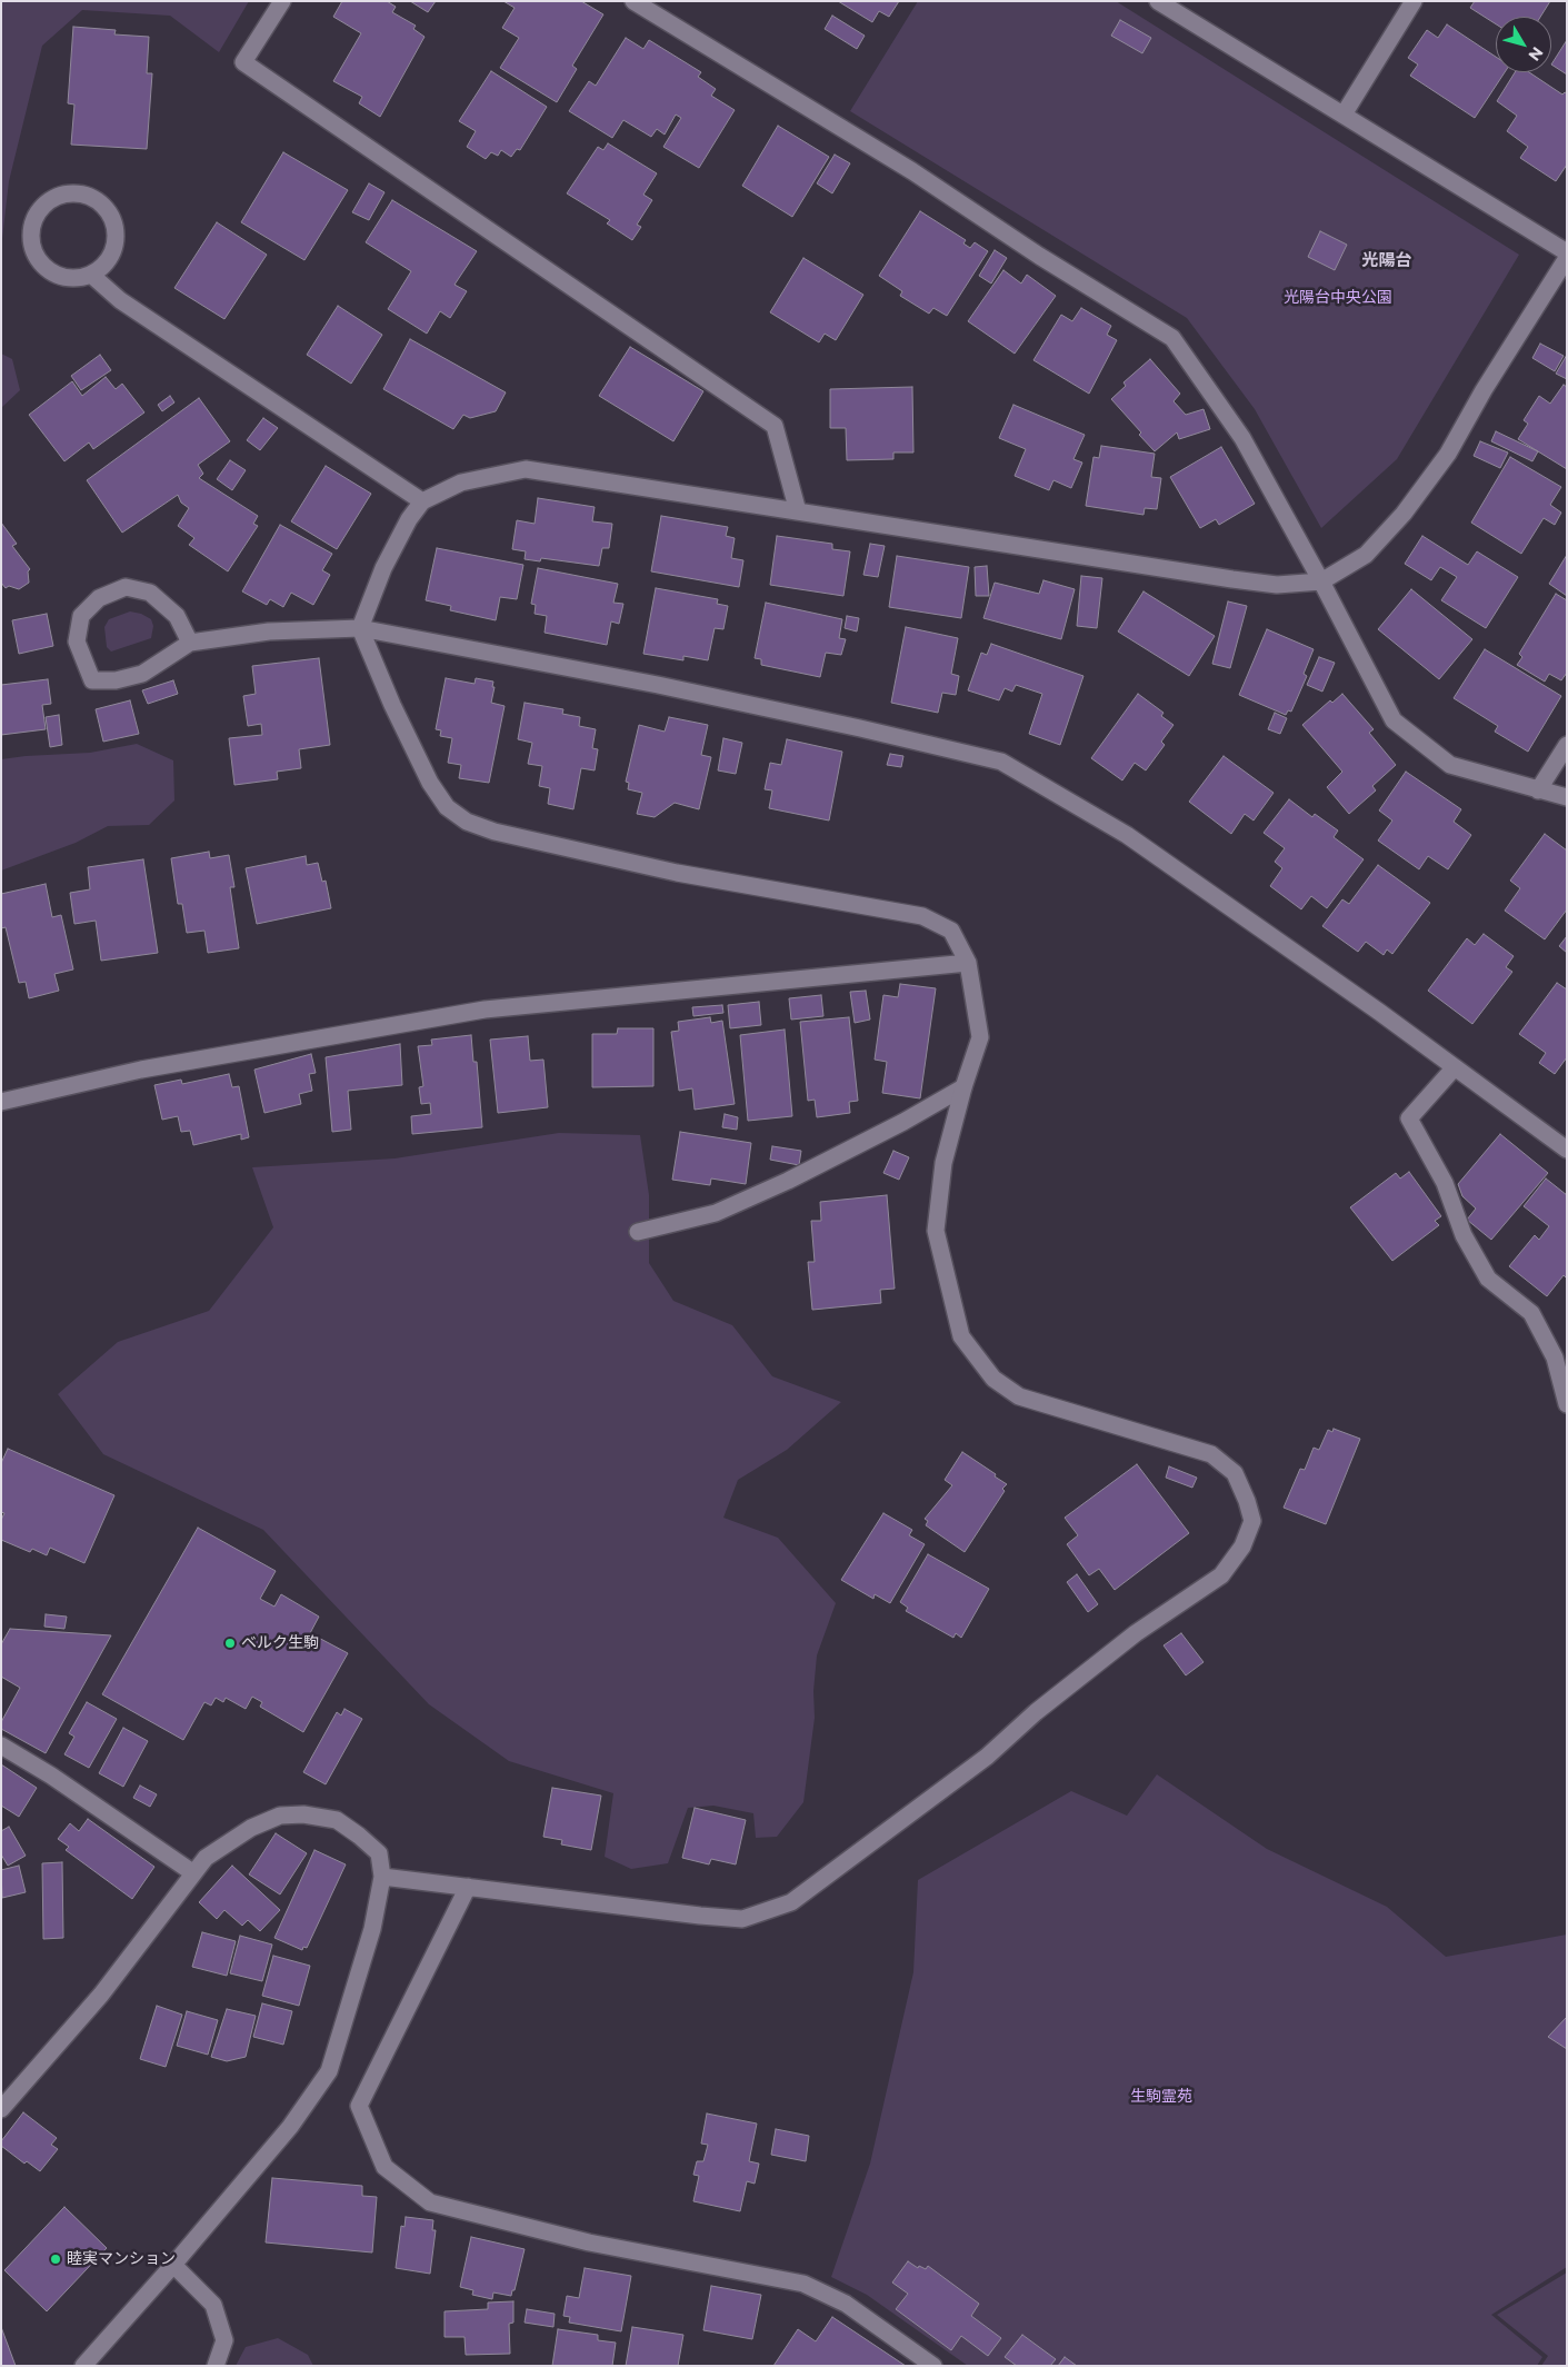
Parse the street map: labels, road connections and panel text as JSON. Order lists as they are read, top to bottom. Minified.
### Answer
{"districts":["光陽台"],"parks":["光陽台中央公園","生駒霊苑"],"places":["ベルク生駒","睦実マンション"],"north":"bottom right"}
